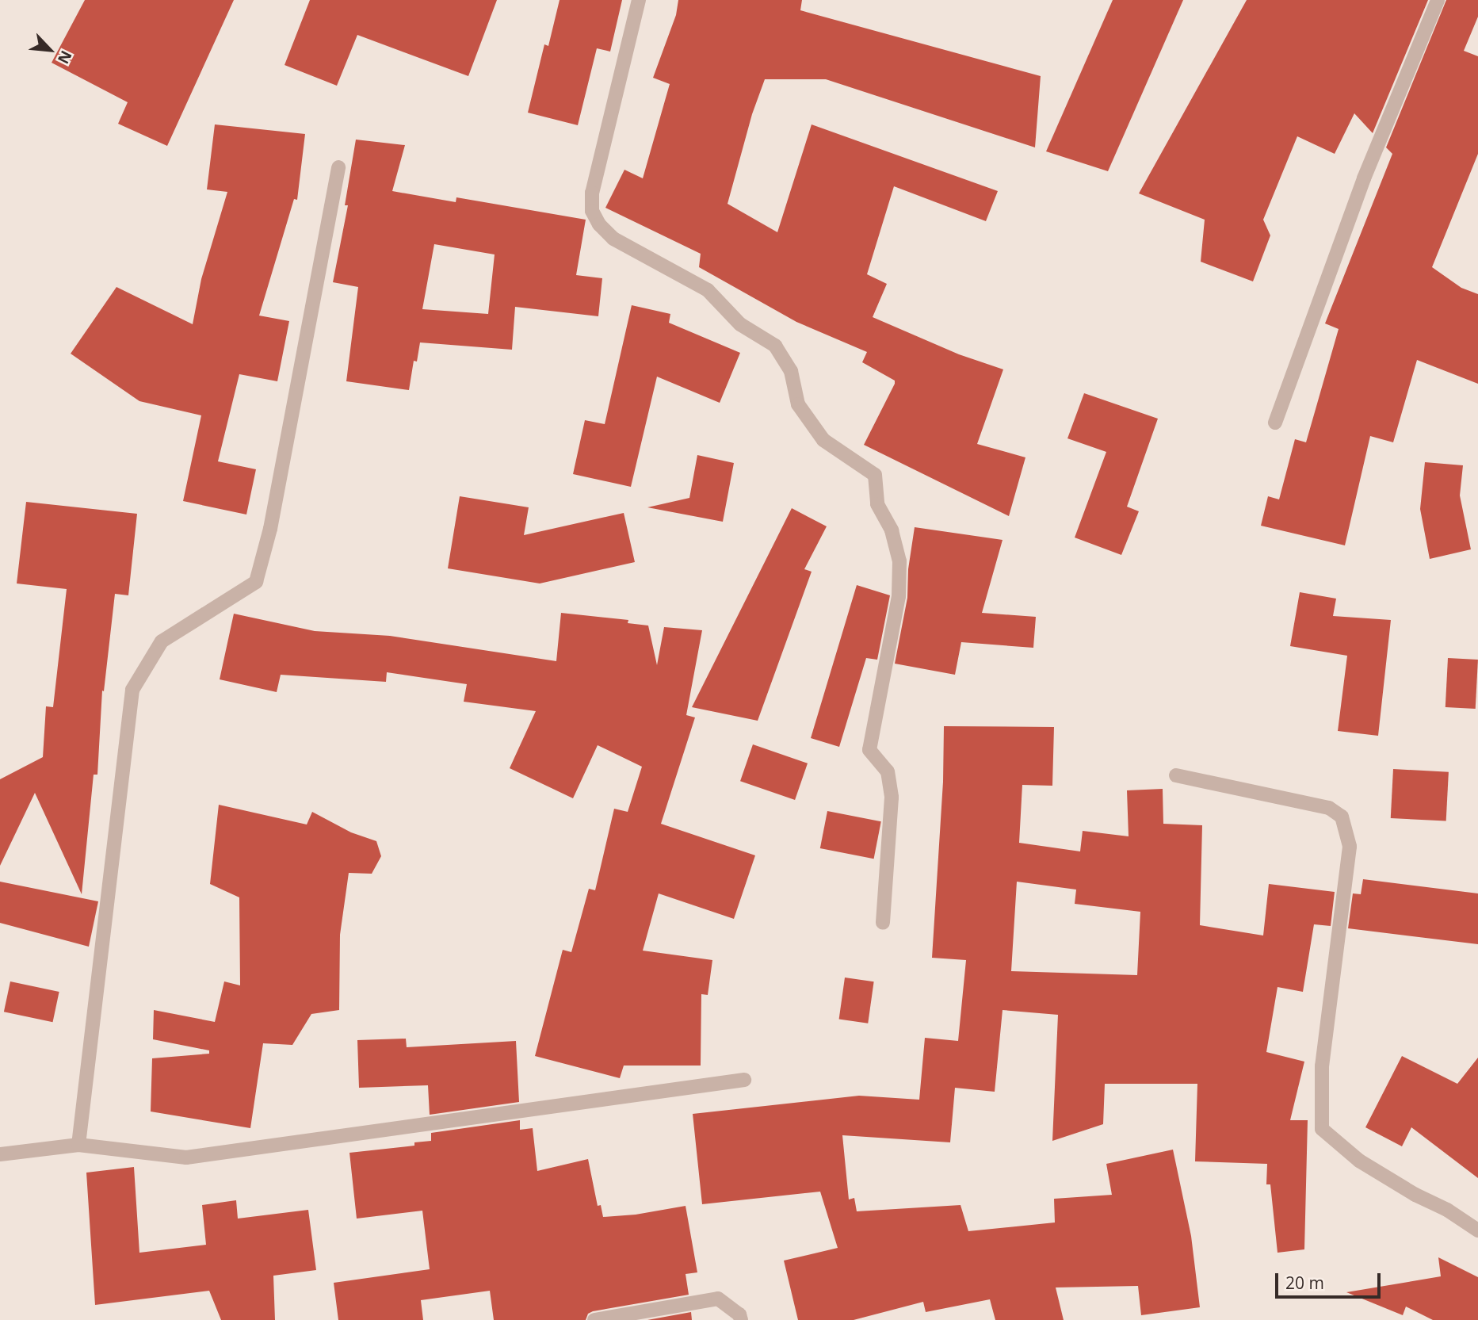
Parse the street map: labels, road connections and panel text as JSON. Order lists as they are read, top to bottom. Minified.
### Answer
{"scale_bar":"20 m","north":"bottom right"}
